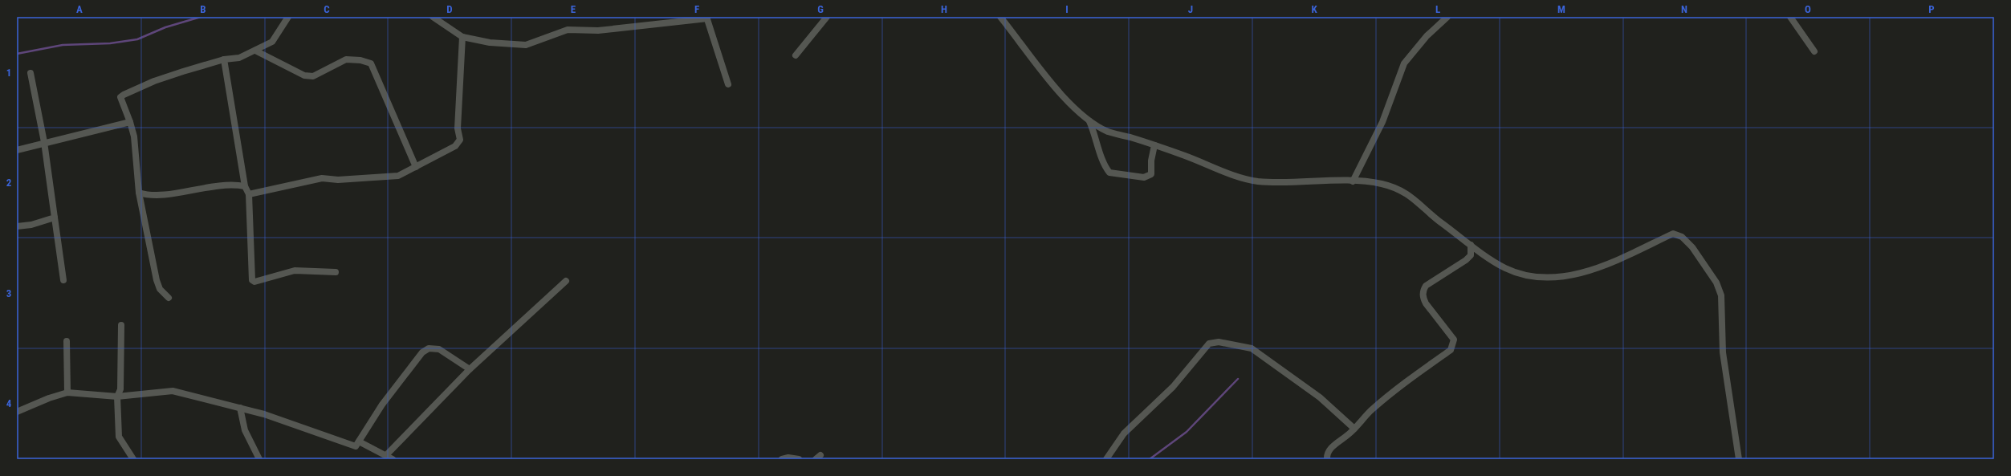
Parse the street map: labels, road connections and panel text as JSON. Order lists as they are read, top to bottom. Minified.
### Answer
{"grid":{"columns":["A","B","C","D","E","F","G","H","I","J","K","L","M","N","O","P"],"rows":["1","2","3","4"]}}
